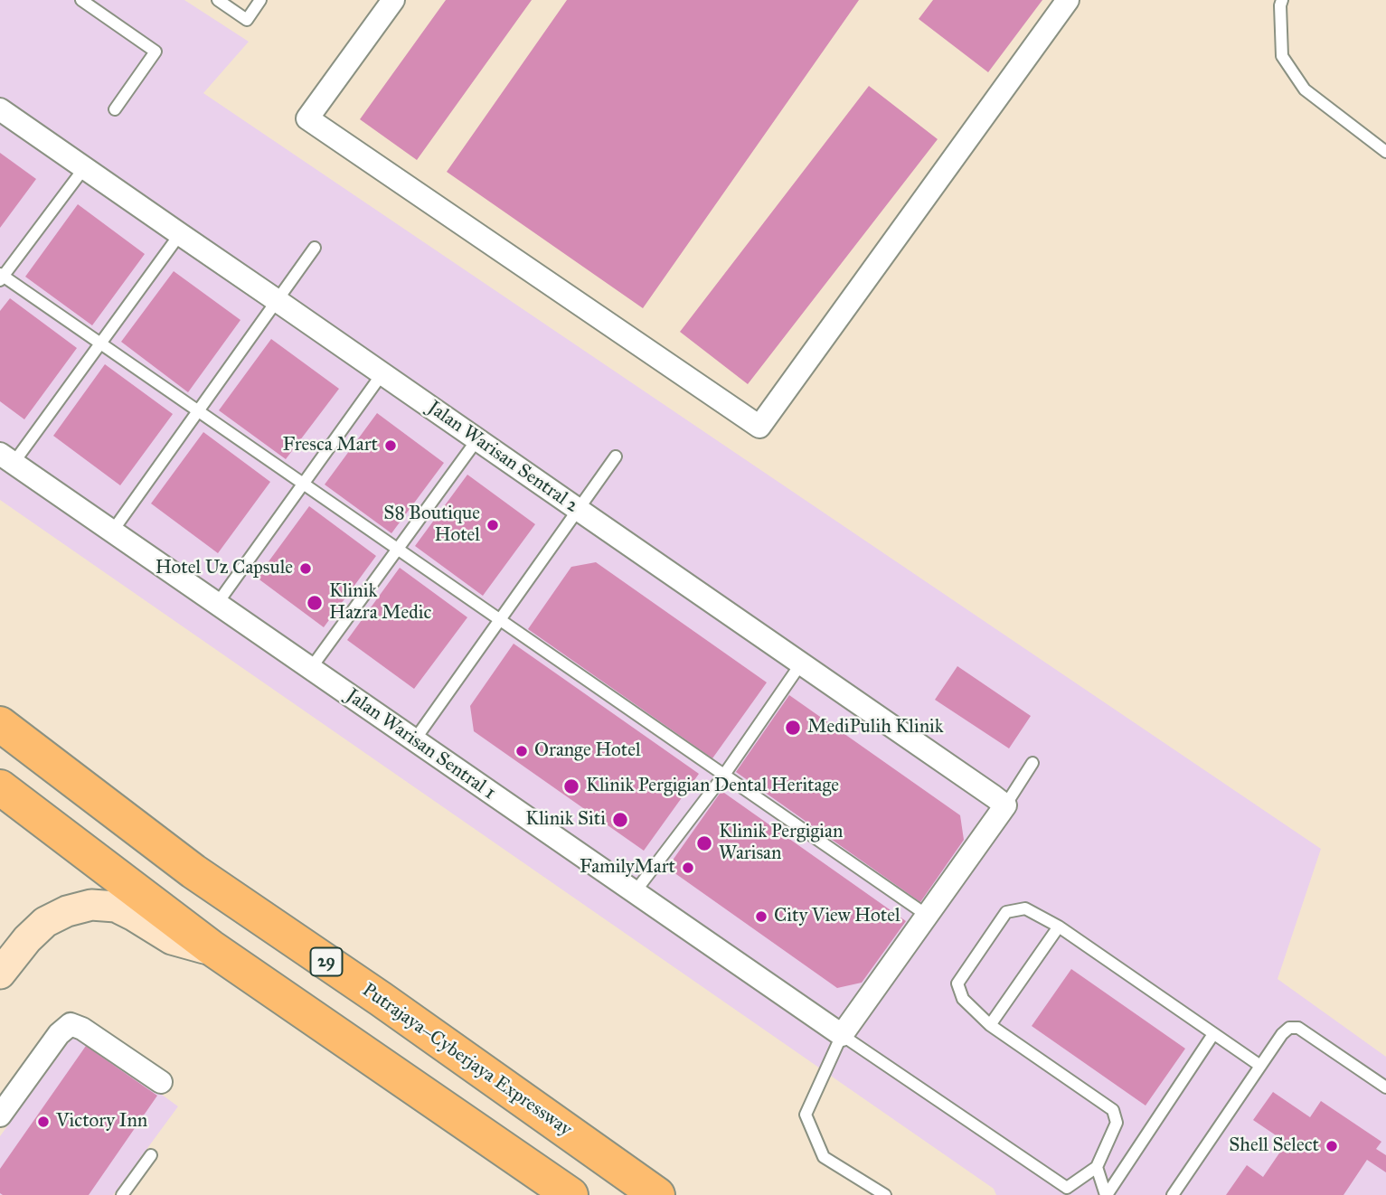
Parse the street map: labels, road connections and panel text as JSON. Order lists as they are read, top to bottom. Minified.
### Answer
{"streets":{"highway":["29","Putrajaya–Cyberjaya Expressway"],"street":["Jalan Warisan Sentral 2","Jalan Warisan Sentral 1"]},"places":["Fresca Mart","S8 Boutique Hotel","Hotel Uz Capsule","Klinik Hazra Medic","MediPulih Klinik","Orange Hotel","Klinik Pergigian Dental Heritage","Klinik Siti","Klinik Pergigian Warisan","FamilyMart","City View Hotel","Victory Inn","Shell Select"]}
